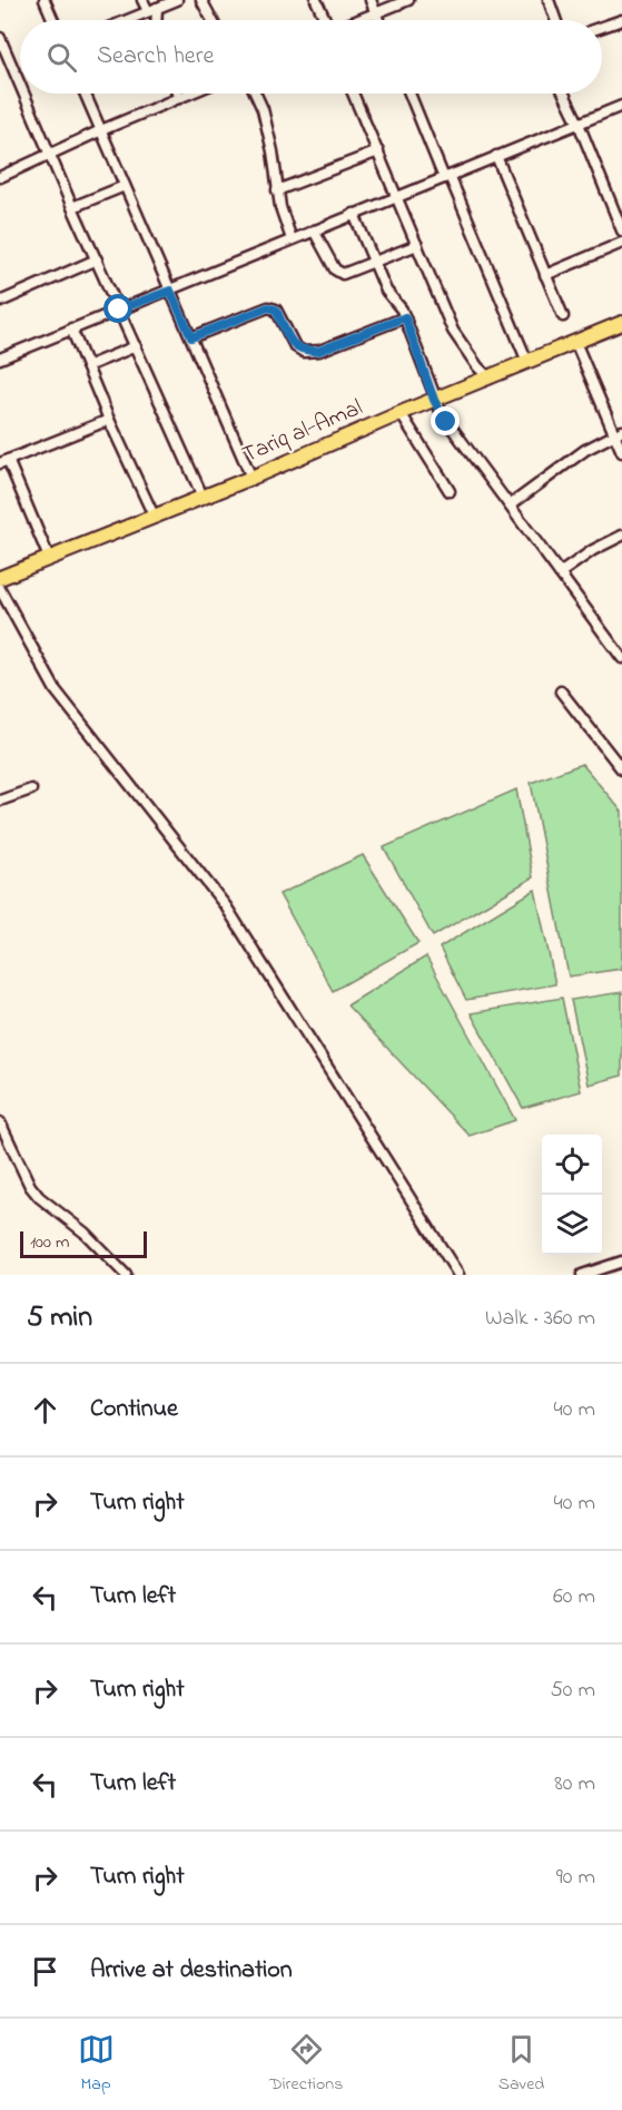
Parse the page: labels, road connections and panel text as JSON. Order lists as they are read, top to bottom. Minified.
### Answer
{"streets":{"highway":["Tariq al-Amal"]},"scale_bar":"100 m","page":{"search":"Search here","scale":"100 m","heading":["5 min","Walk · 360 m"],"list":[["Continue","40 m"],["Turn right","40 m"],["Turn left","60 m"],["Turn right","50 m"],["Turn left","80 m"],["Turn right","90 m"],"Arrive at destination"],"nav":["Map","Directions","Saved"]}}
